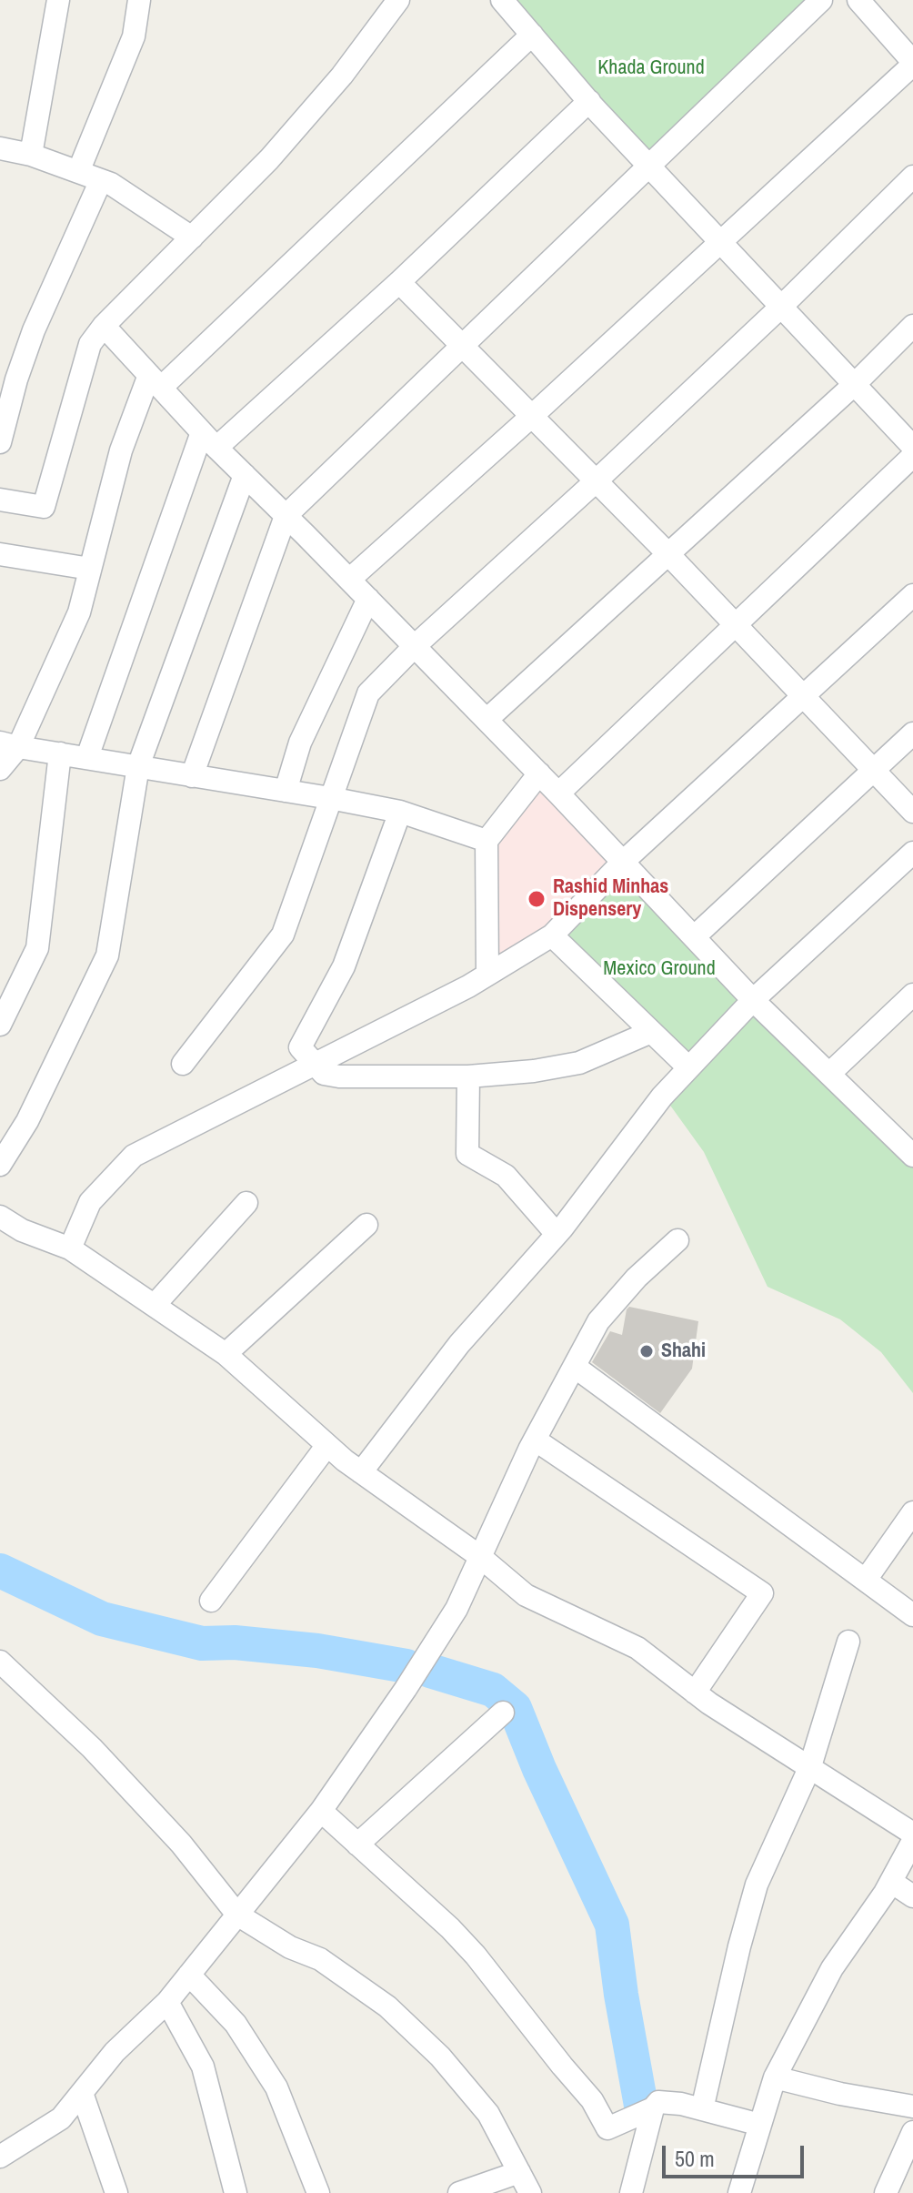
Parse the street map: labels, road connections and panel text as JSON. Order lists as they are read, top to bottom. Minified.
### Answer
{"parks":["Khada Ground","Mexico Ground"],"places":["Rashid Minhas Dispensery","Shahi"],"scale_bar":"50 m"}
